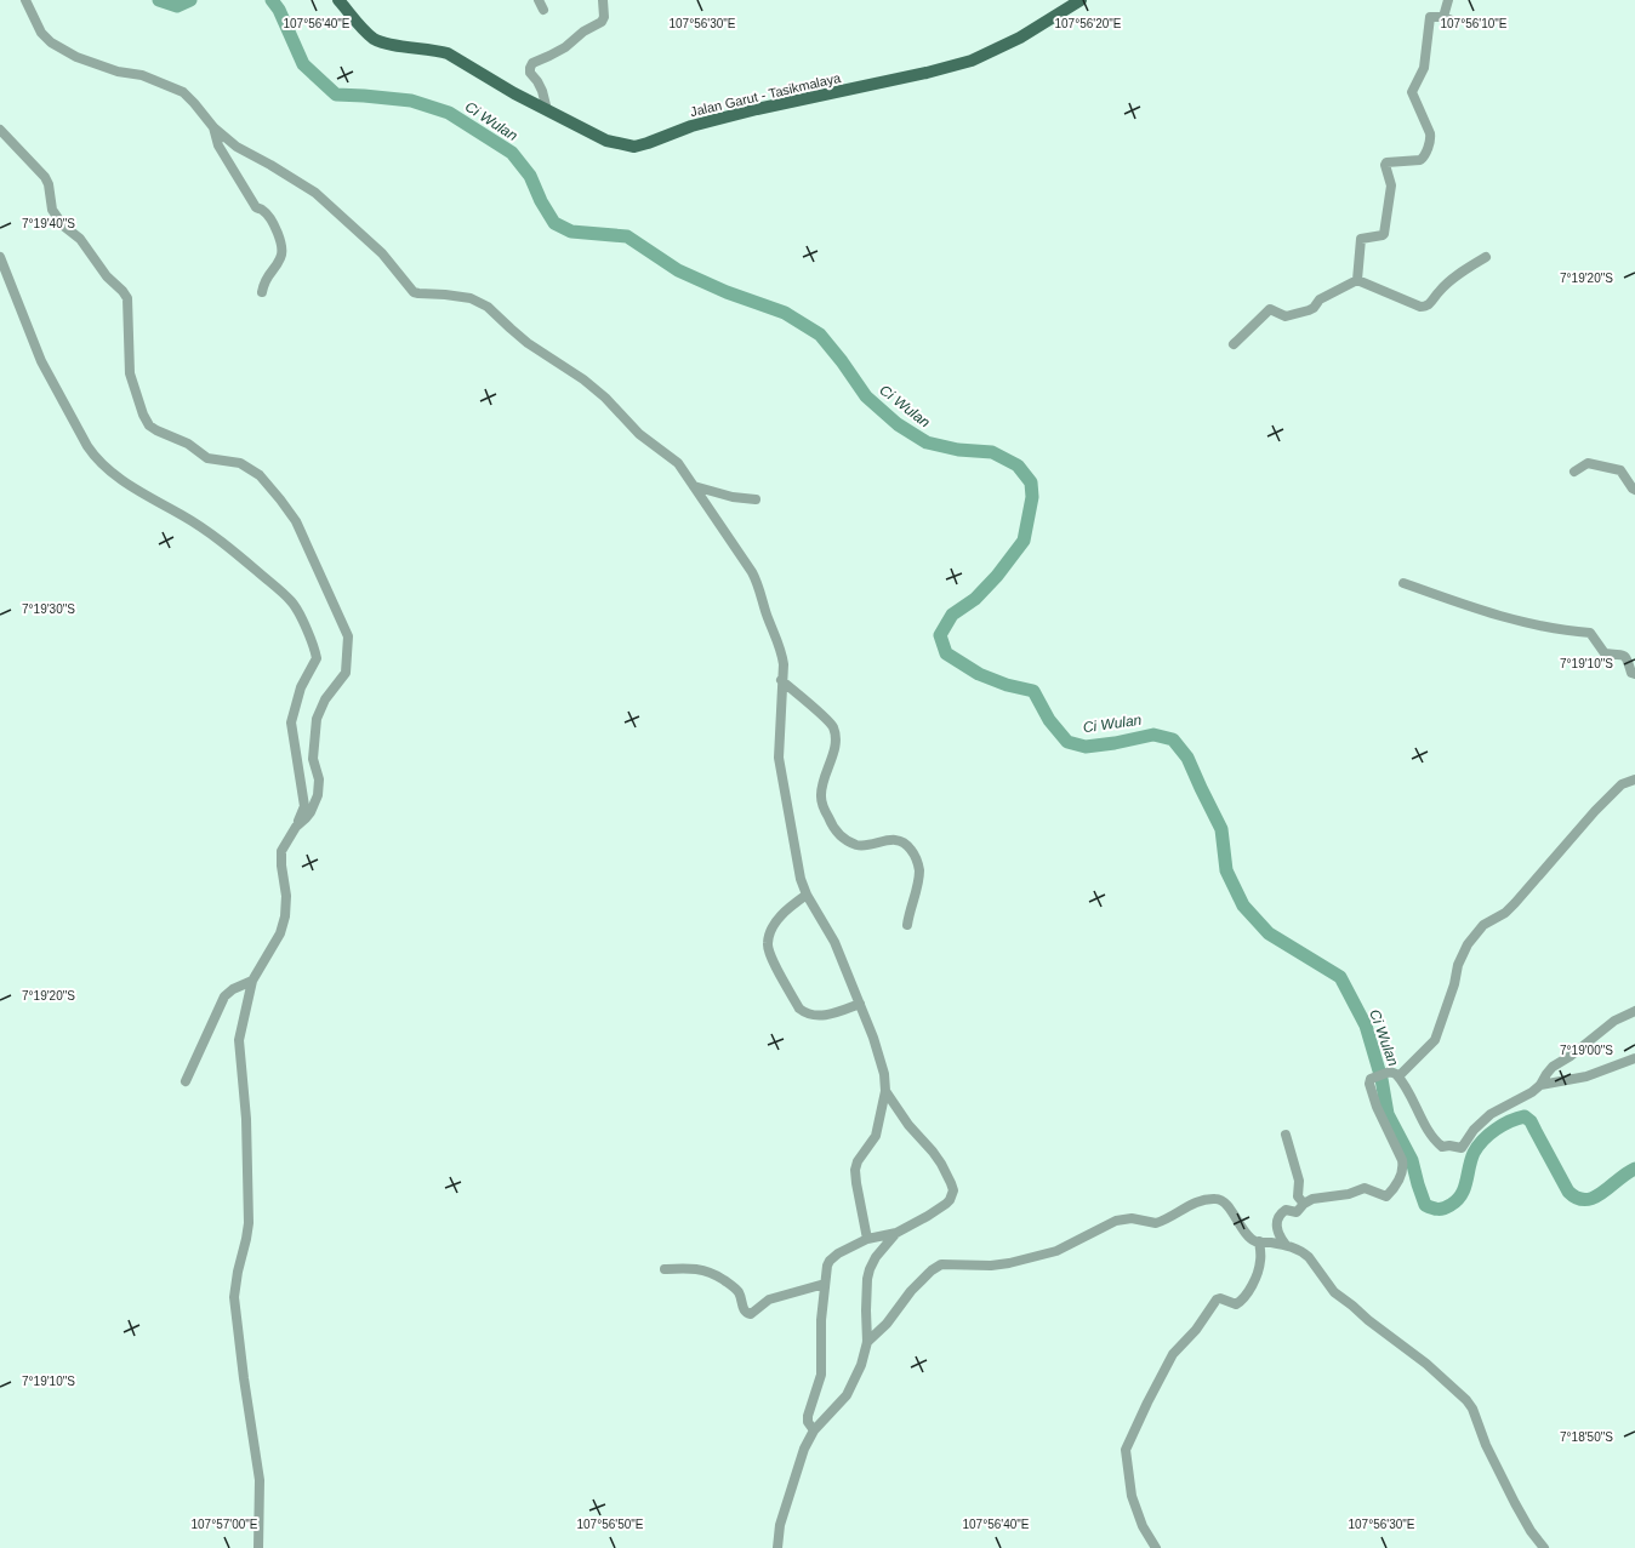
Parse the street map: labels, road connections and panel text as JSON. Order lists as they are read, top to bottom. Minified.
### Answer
{"streets":{"main road":["Jalan Garut - Tasikmalaya"]},"water":["Ci Wulan"],"coordinates":["107°56'40\"E","107°56'30\"E","107°56'20\"E","107°56'10\"E","7°19'40\"S","7°19'20\"S","7°19'30\"S","7°19'10\"S","7°19'00\"S","7°18'50\"S","107°57'00\"E","107°56'50\"E"]}
